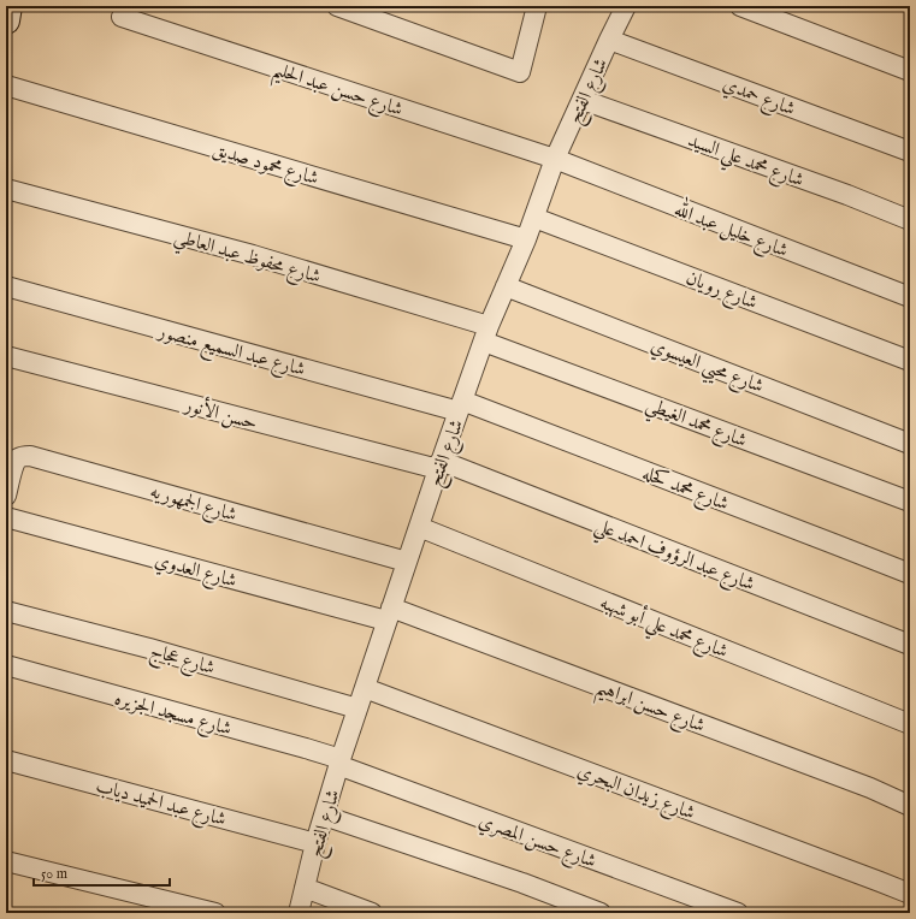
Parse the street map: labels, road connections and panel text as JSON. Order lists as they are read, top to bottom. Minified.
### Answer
{"streets":{"street":["شارع حسن عبد الحليم","شارع الفتح","شارع حمدي","شارع محمد علي السيد","شارع محمود صديق","شارع خليل عبد الله","شارع محفوظ عبد العاطي","شارع رويان","شارع عبد السميع منصور","شارع محيي العيسوي","حسن الأنور","شارع محمد الغيطي","شارع محمد كحله","شارع الجمهوريه","شارع عبد الرؤوف احمد علي","شارع العدوي","شارع محمد علي أبو شهبه","شارع عجاج","شارع حسن ابراهيم","شارع مسجد الجزيره","شارع زيدان البحري","شارع عبد الحميد دياب","شارع حسن المصري"]},"crossings":[["شارع حسن عبد الحليم","شارع الفتح"],["شارع حسن عبد الحليم","شارع خليل عبد الله"],["شارع الفتح","شارع حمدي"],["شارع الفتح","شارع محمد علي السيد"],["شارع الفتح","شارع محمود صديق"],["شارع الفتح","شارع خليل عبد الله"],["شارع الفتح","شارع محفوظ عبد العاطي"],["شارع الفتح","شارع رويان"],["شارع الفتح","شارع عبد السميع منصور"],["شارع الفتح","شارع محيي العيسوي"],["شارع الفتح","حسن الأنور"],["شارع الفتح","شارع محمد الغيطي"],["شارع الفتح","شارع محمد كحله"],["شارع الفتح","شارع الجمهوريه"],["شارع الفتح","شارع عبد الرؤوف احمد علي"],["شارع الفتح","شارع العدوي"],["شارع الفتح","شارع محمد علي أبو شهبه"],["شارع الفتح","شارع عجاج"],["شارع الفتح","شارع حسن ابراهيم"],["شارع الفتح","شارع مسجد الجزيره"],["شارع الفتح","شارع زيدان البحري"],["شارع الفتح","شارع عبد الحميد دياب"],["شارع الفتح","شارع حسن المصري"],["شارع محفوظ عبد العاطي","شارع محمد الغيطي"],["شارع عبد السميع منصور","شارع محمد كحله"],["حسن الأنور","شارع عبد الرؤوف احمد علي"],["شارع العدوي","شارع حسن ابراهيم"],["شارع مسجد الجزيره","شارع حسن المصري"]],"scale_bar":"50 m"}
